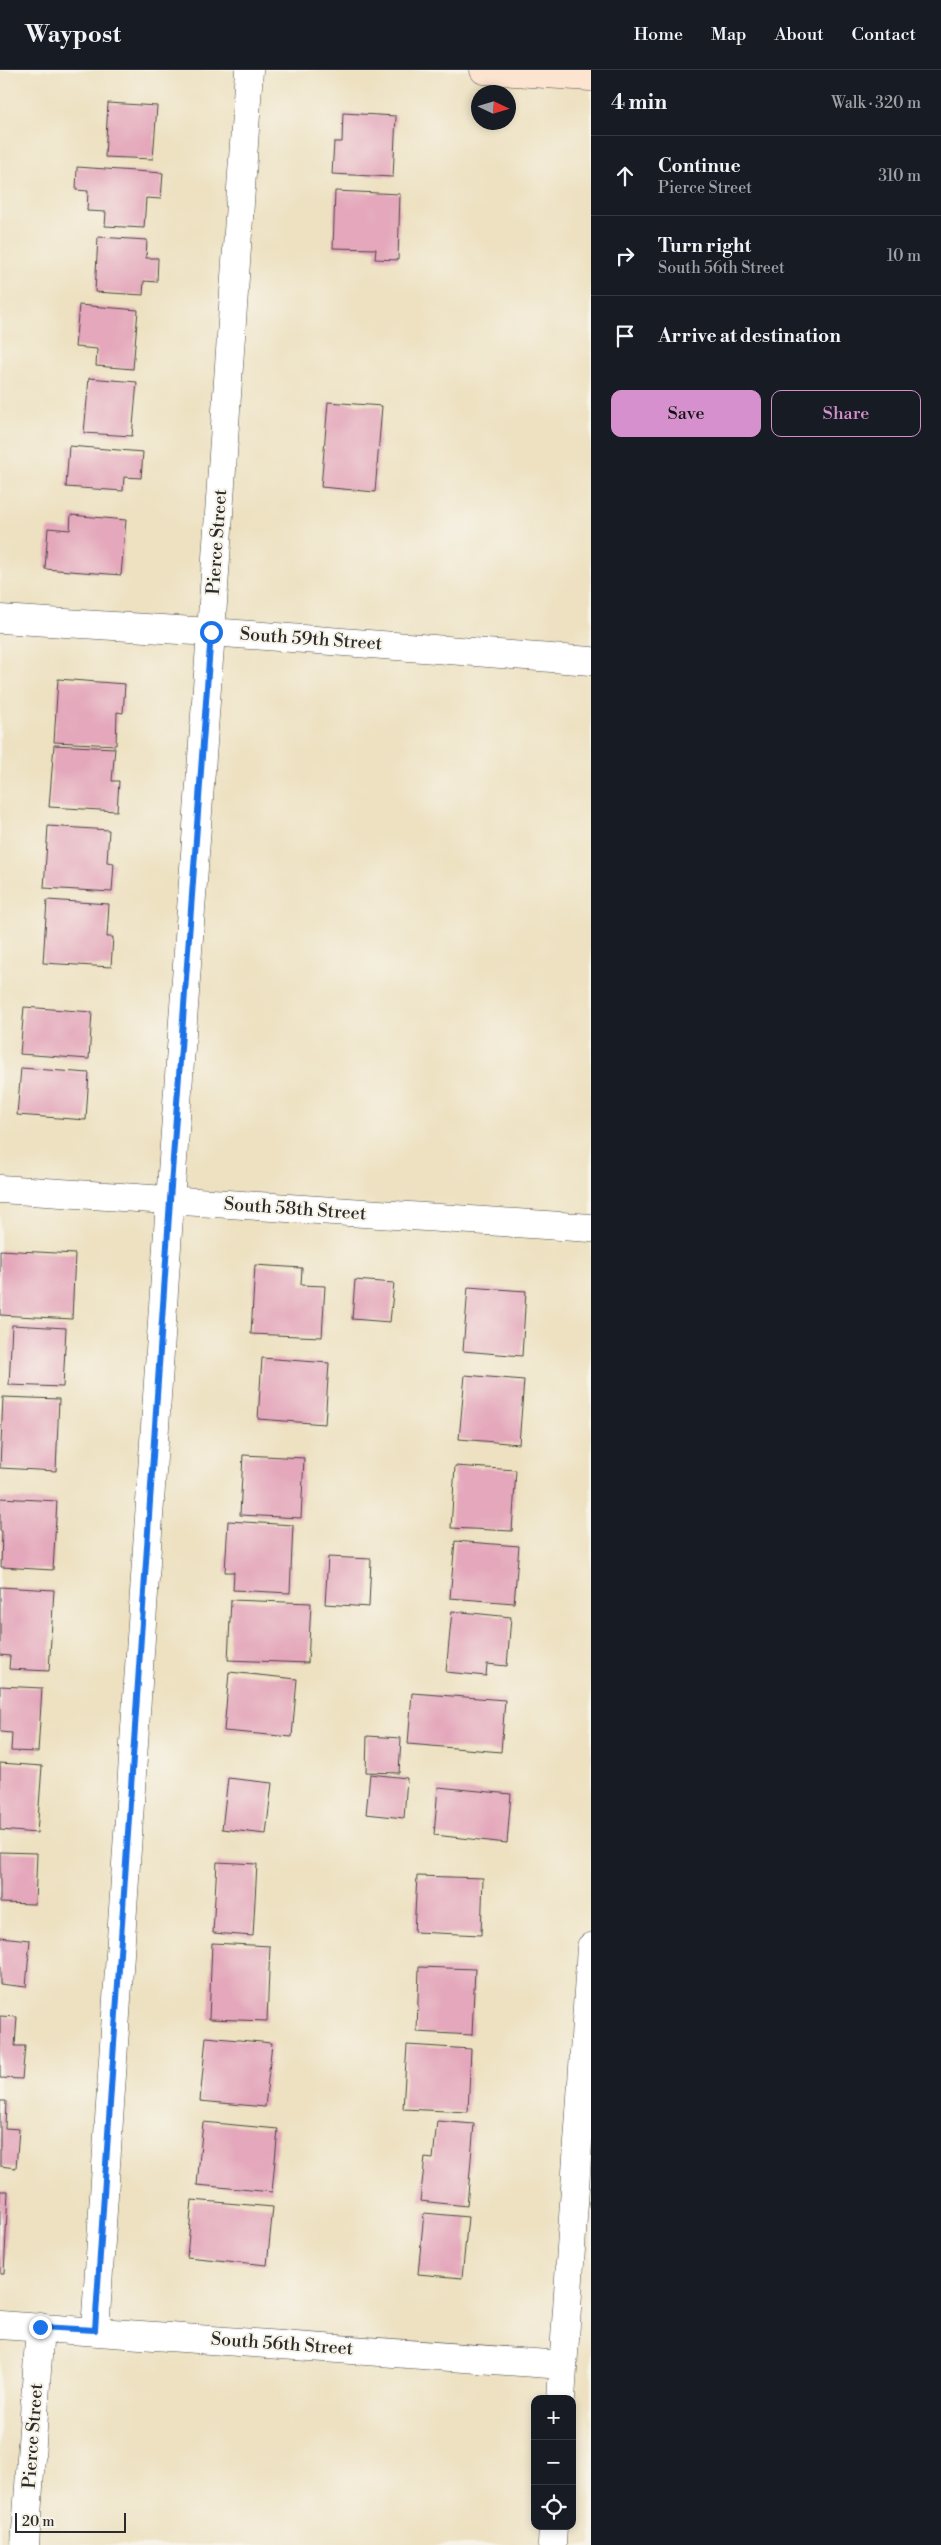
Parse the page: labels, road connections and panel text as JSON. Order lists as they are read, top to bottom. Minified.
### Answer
{"streets":{"street":["Pierce Street","South 59th Street","South 58th Street","South 56th Street"]},"crossings":[["Pierce Street","South 59th Street"],["Pierce Street","South 58th Street"],["Pierce Street","South 56th Street"]],"scale_bar":"20 m","north":"right","page":{"header":"Waypost","nav":["Home","Map","About","Contact"],"heading":["4 min","Walk · 320 m"],"list":[["Continue","Pierce Street","310 m"],["Turn right","South 56th Street","10 m"],"Arrive at destination"],"buttons":["Save","Share"],"map_buttons":["+","−"],"scale":"20 m"}}
